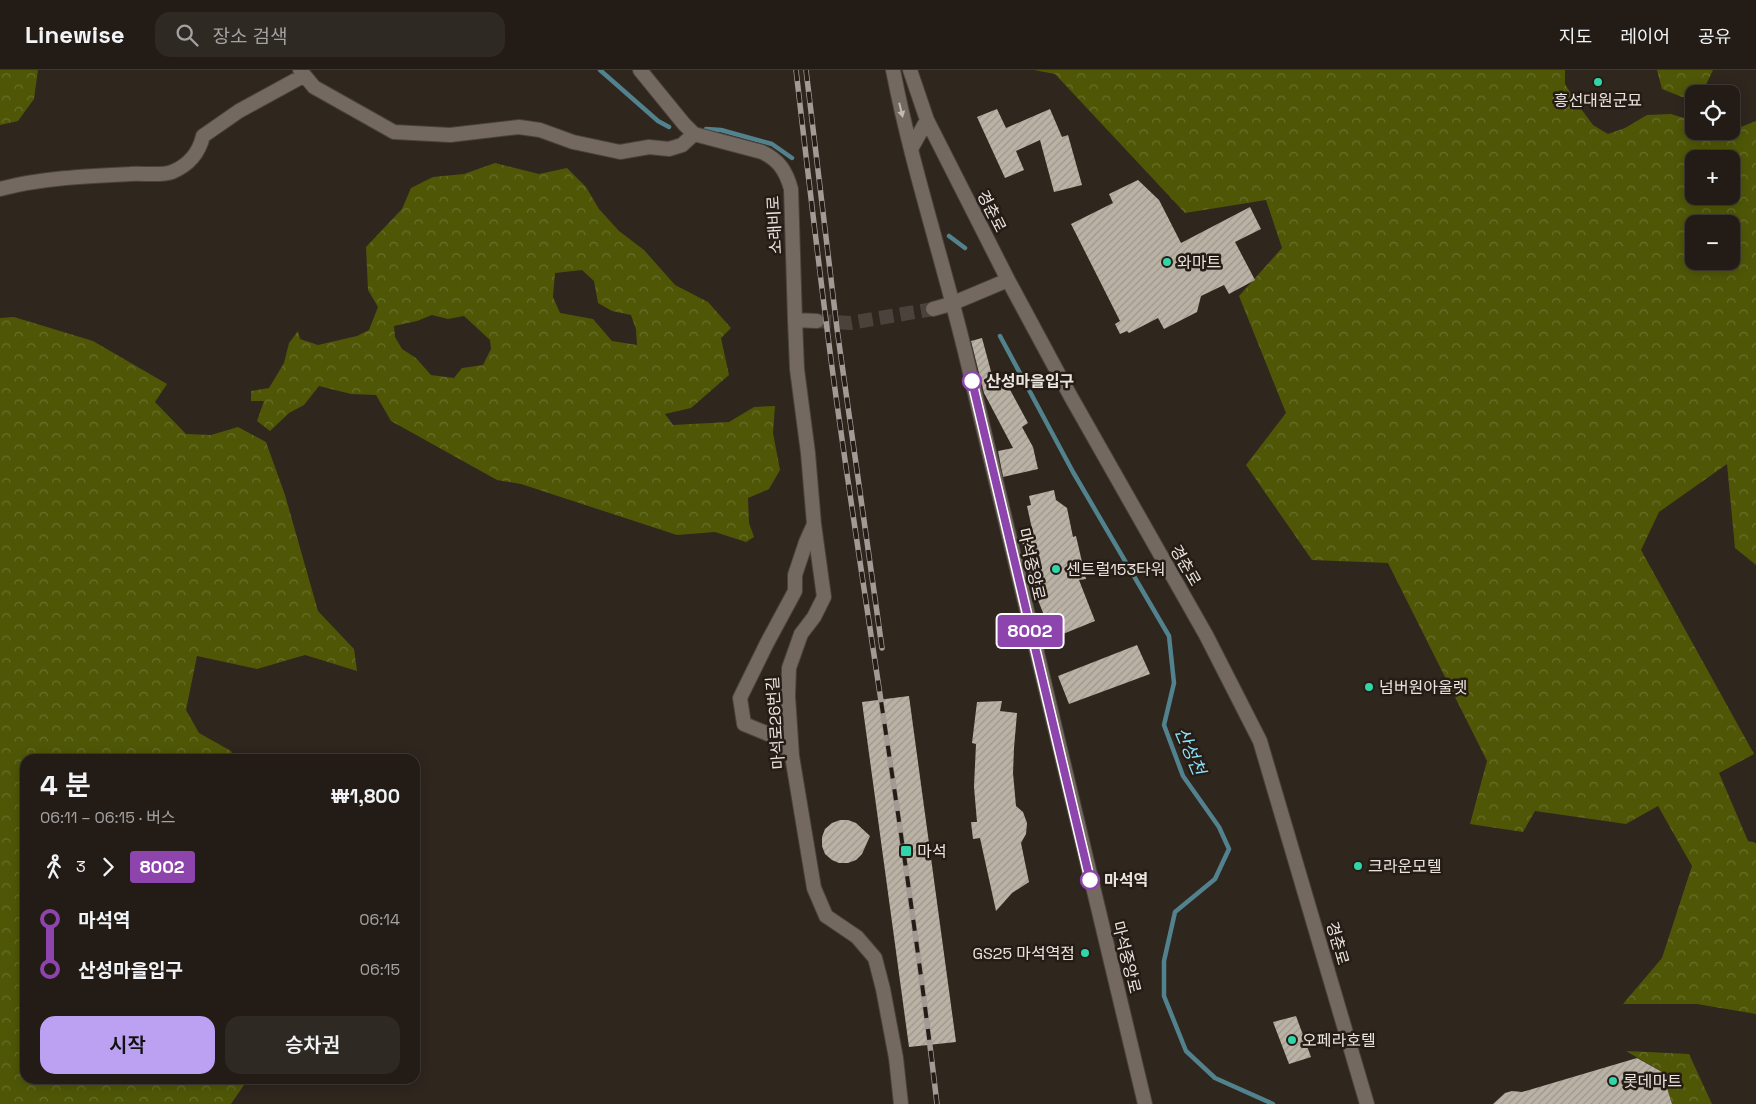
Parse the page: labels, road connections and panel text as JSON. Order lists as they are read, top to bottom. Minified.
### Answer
{"streets":{"street":["경춘로","소래비로","마석중앙로","마석로26번길"]},"crossings":[["소래비로","마석로26번길"]],"water":["산성천"],"places":{"other":["흥선대원군묘","와마트","산성마을입구","센트럴153타워","넘버원아울렛","크라운모텔","마석역","GS25 마석역점","오페라호텔","롯데마트"],"transit":["마석"]},"lines":["bus line 8002"],"page":{"header":"Linewise","search":"장소 검색","nav":["지도","레이어","공유"],"on_map":"8002","map_buttons":["+","−"],"heading":["4 분","06:11 – 06:15 · 버스","₩1,800"],"legs":["3","8002"],"list":[{"name":"마석역","value":"06:14"},{"name":"산성마을입구","value":"06:15"}],"buttons":["시작","승차권"]}}
